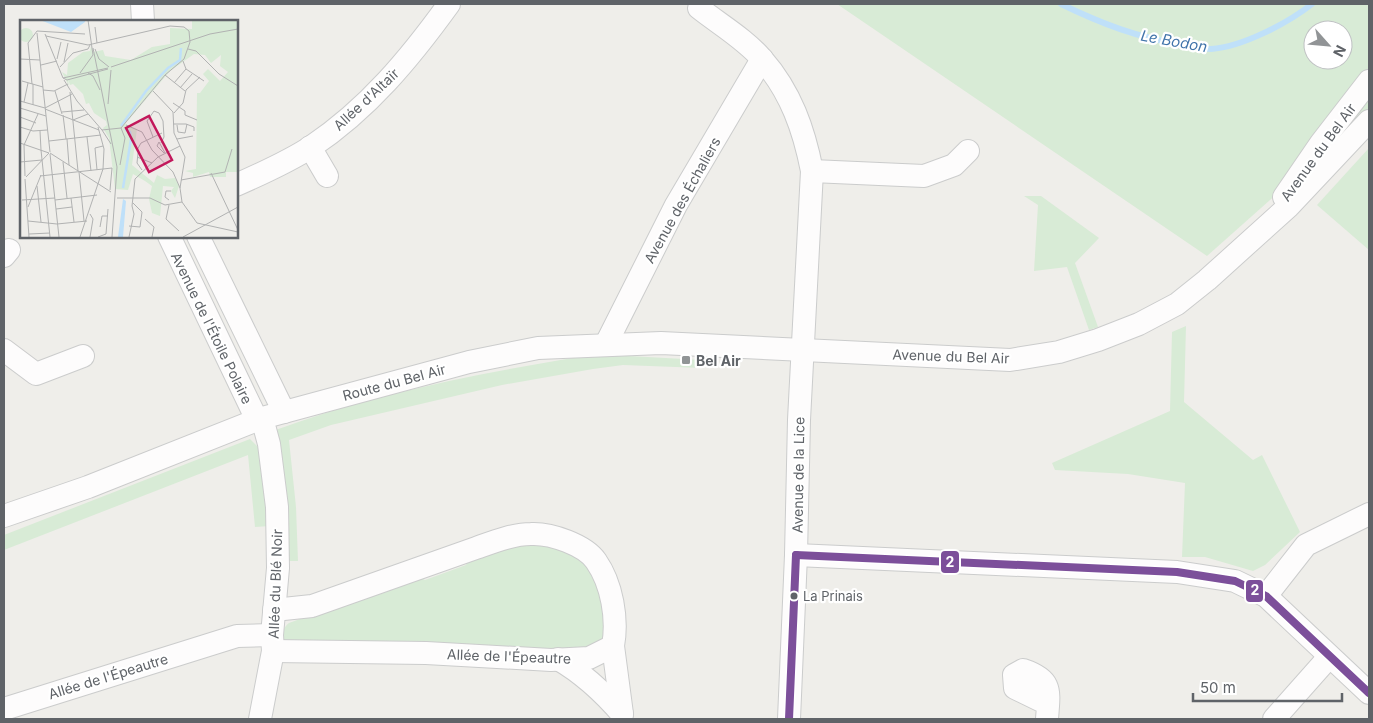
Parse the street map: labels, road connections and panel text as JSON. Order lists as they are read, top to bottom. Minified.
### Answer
{"streets":{"street":["Allée d'Altaïr","Avenue du Bel Air","Avenue des Échaliers","Avenue de l'Étoile Polaire","Route du Bel Air","Avenue de la Lice","Allée du Blé Noir","Allée de l'Épeautre"]},"crossings":[["Avenue du Bel Air","Route du Bel Air"],["Avenue du Bel Air","Avenue de la Lice"],["Avenue des Échaliers","Route du Bel Air"],["Avenue de l'Étoile Polaire","Route du Bel Air"],["Avenue de l'Étoile Polaire","Allée du Blé Noir"],["Route du Bel Air","Avenue de la Lice"],["Route du Bel Air","Allée du Blé Noir"],["Allée du Blé Noir","Allée de l'Épeautre"]],"water":["Le Bodon"],"places":{"transit":["Bel Air"],"other":["La Prinais"]},"lines":["transit line 2"],"scale_bar":"50 m","north":"bottom right"}
